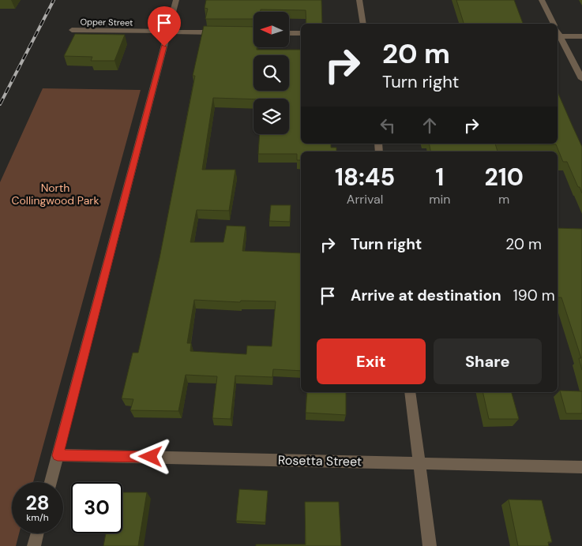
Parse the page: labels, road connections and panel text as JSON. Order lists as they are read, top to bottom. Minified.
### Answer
{"streets":{"street":["Opper Street","Rosetta Street"]},"parks":["North Collingwood Park"],"north":"left","page":{"turn":["20 m","Turn right"],"eta":["18:45","Arrival","1","min","210","m"],"list":[{"name":"Turn right","value":"20 m"},{"name":"Arrive at destination","value":"190 m"}],"buttons":["Exit","Share"],"speed":"28 km/h","limit":"30"}}
